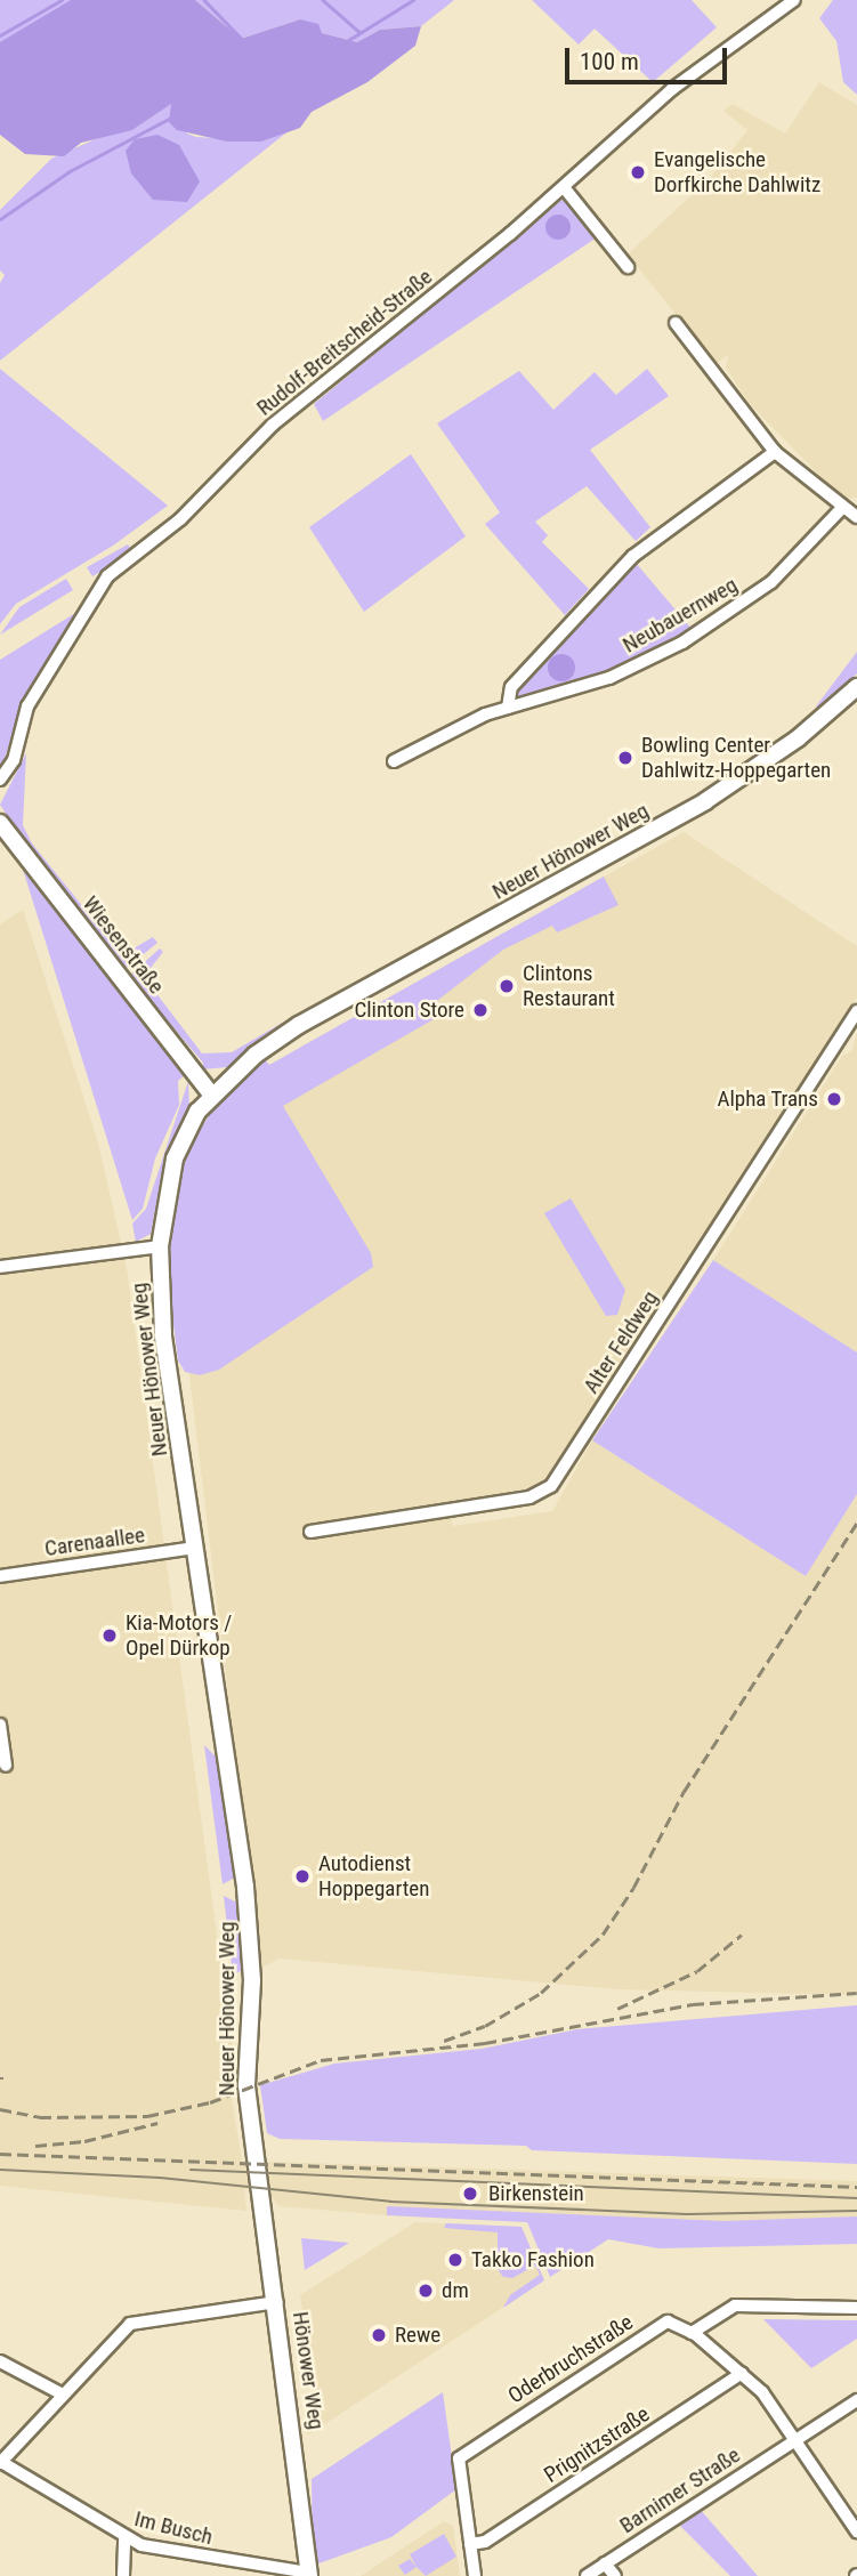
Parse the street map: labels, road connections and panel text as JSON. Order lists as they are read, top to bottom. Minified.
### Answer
{"streets":{"main road":["Neuer Hönower Weg","Wiesenstraße","Hönower Weg"],"street":["Rudolf-Breitscheid-Straße","Neubauernweg","Alter Feldweg","Carenaallee","Oderbruchstraße","Prignitzstraße","Barnimer Straße","Im Busch"]},"crossings":[["Neuer Hönower Weg","Wiesenstraße"],["Neuer Hönower Weg","Carenaallee"],["Neuer Hönower Weg","Hönower Weg"],["Oderbruchstraße","Prignitzstraße"],["Hönower Weg","Im Busch"]],"places":["Evangelische Dorfkirche Dahlwitz","Bowling Center Dahlwitz-Hoppegarten","Clintons Restaurant","Clinton Store","Alpha Trans","Kia-Motors / Opel Dürkop","Autodienst Hoppegarten","Birkenstein","Takko Fashion","dm","Rewe"],"scale_bar":"100 m"}
